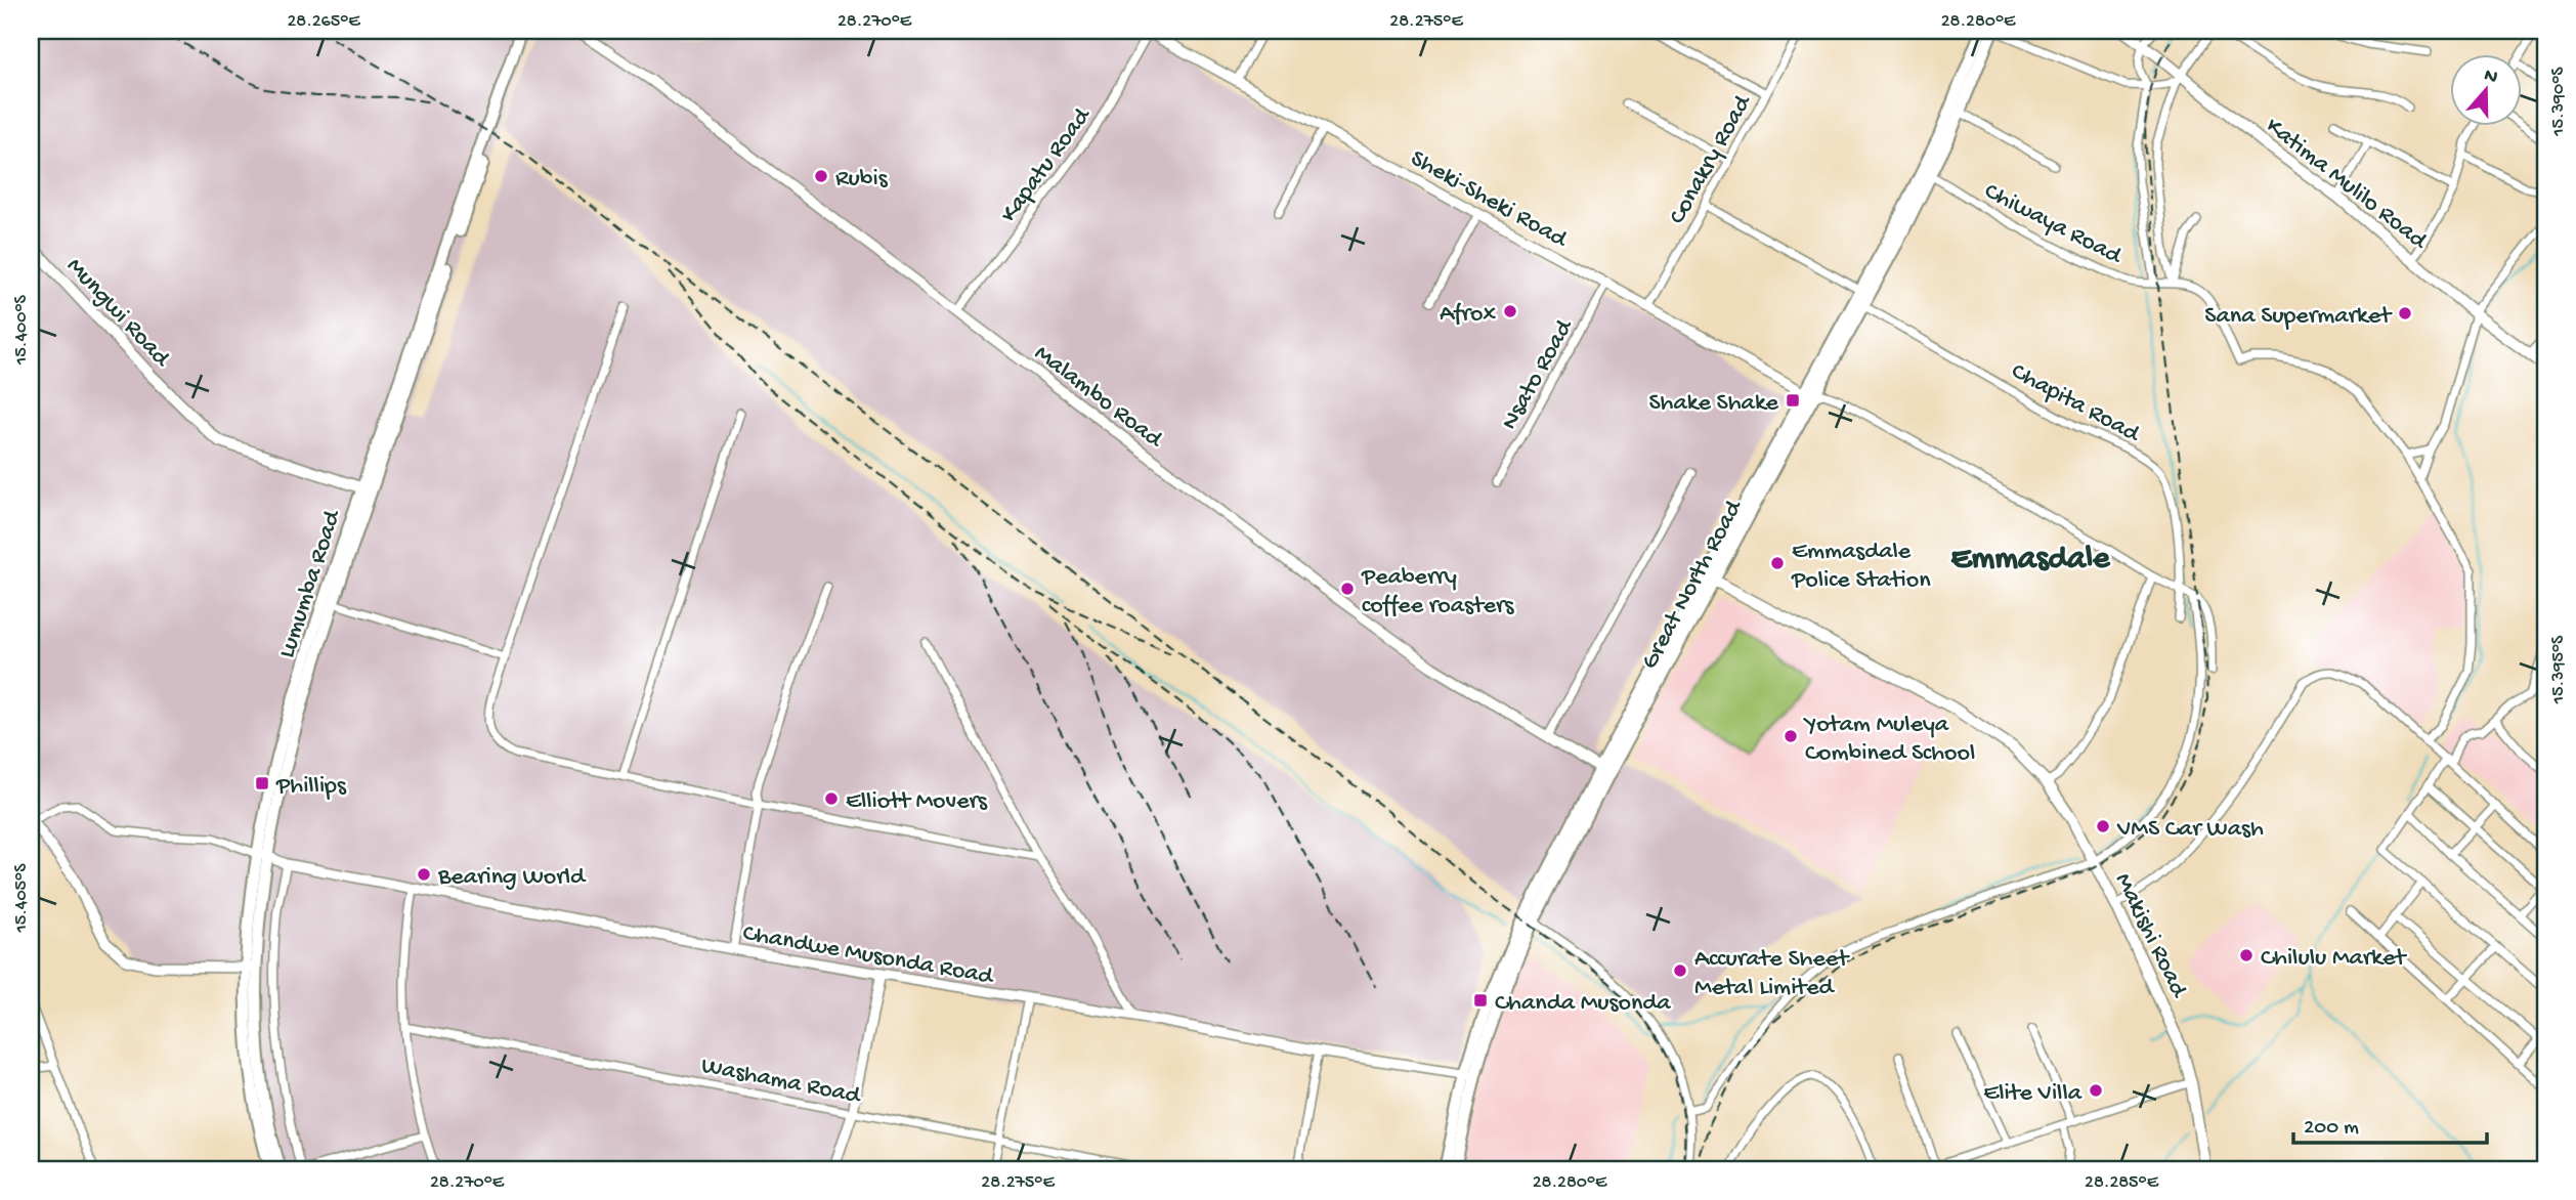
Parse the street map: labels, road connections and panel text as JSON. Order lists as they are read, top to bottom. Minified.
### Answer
{"streets":{"main road":["Katima Mulilo Road","Mungwi Road","Lumumba Road","Great North Road","Makishi Road"],"street":["Conakry Road","Kapatu Road","Sheki-Sheki Road","Chiwaya Road","Nsato Road","Malambo Road","Chapita Road","Chandwe Musonda Road","Washama Road"]},"crossings":[["Conakry Road","Sheki-Sheki Road"],["Kapatu Road","Sheki-Sheki Road"],["Kapatu Road","Malambo Road"],["Sheki-Sheki Road","Nsato Road"],["Sheki-Sheki Road","Great North Road"],["Chiwaya Road","Great North Road"],["Mungwi Road","Lumumba Road"],["Malambo Road","Great North Road"],["Chapita Road","Great North Road"],["Lumumba Road","Chandwe Musonda Road"],["Great North Road","Makishi Road"],["Great North Road","Chandwe Musonda Road"]],"districts":["Emmasdale"],"places":{"other":["Rubis","Afrox","Sana Supermarket","Emmasdale Police Station","Peaberry coffee roasters","Yotam Muleya Combined School","Elliott Movers","VMS Car Wash","Bearing World","Chilulu Market","Accurate Sheet Metal Limited","Elite Villa"],"transit":["Shake Shake","Phillips","Chanda Musonda"]},"scale_bar":"200 m","north":"top","coordinates":["28.265°E","28.270°E","28.275°E","28.280°E","15.390°S","15.400°S","15.395°S","15.405°S","28.285°E"]}
